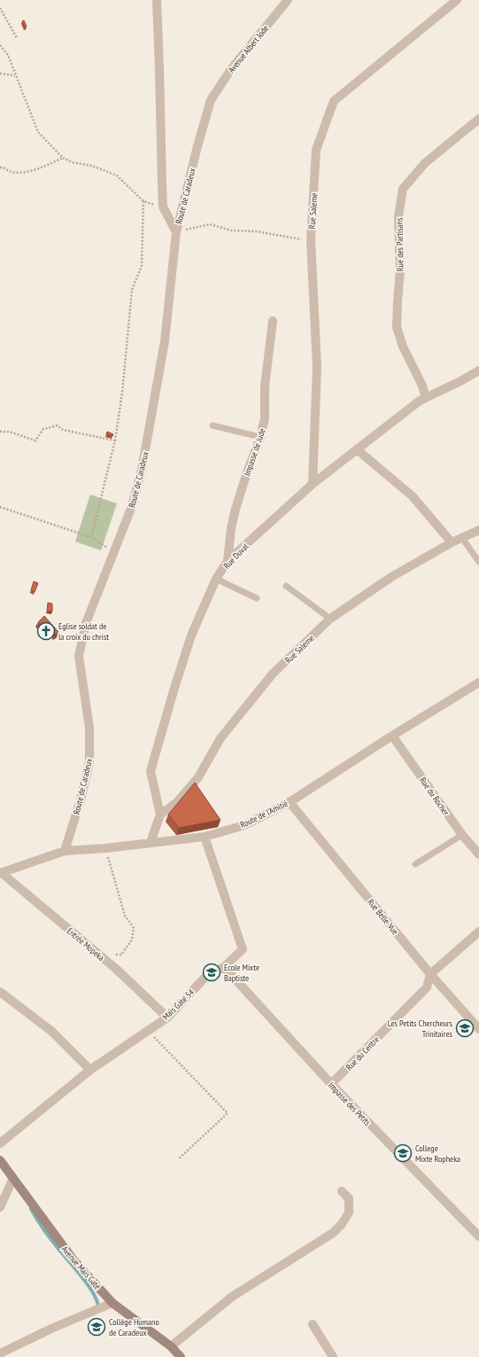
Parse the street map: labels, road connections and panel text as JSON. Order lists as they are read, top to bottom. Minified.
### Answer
{"streets":{"street":["Avenue Albert Jode","Route de Caradeux","Rue Saleme","Rue des Partisans","Impasse de Jude","Rue Duval","Rue du Rocher","Route de l'Amitié","Rue Belle-Vue","Entrée Mopeka","Maïs Gaté 54","Rue du Centre","Impasse des Petits","Avenue Maïs Gaté"]},"crossings":[["Avenue Albert Jode","Route de Caradeux"],["Route de Caradeux","Route de l'Amitié"],["Rue Saleme","Rue Duval"],["Rue des Partisans","Rue Duval"],["Impasse de Jude","Rue Duval"],["Rue du Rocher","Route de l'Amitié"],["Route de l'Amitié","Rue Belle-Vue"],["Route de l'Amitié","Entrée Mopeka"],["Route de l'Amitié","Maïs Gaté 54"],["Rue Belle-Vue","Rue du Centre"],["Entrée Mopeka","Maïs Gaté 54"],["Maïs Gaté 54","Impasse des Petits"],["Rue du Centre","Impasse des Petits"]],"places":{"church":["Eglise soldat de la croix du christ"],"school or university":["Ecole Mixte Baptiste","Les Petits Chercheurs Trinitaires","College Mixte Ropheka","Collège Humano de Caradeux"]}}
